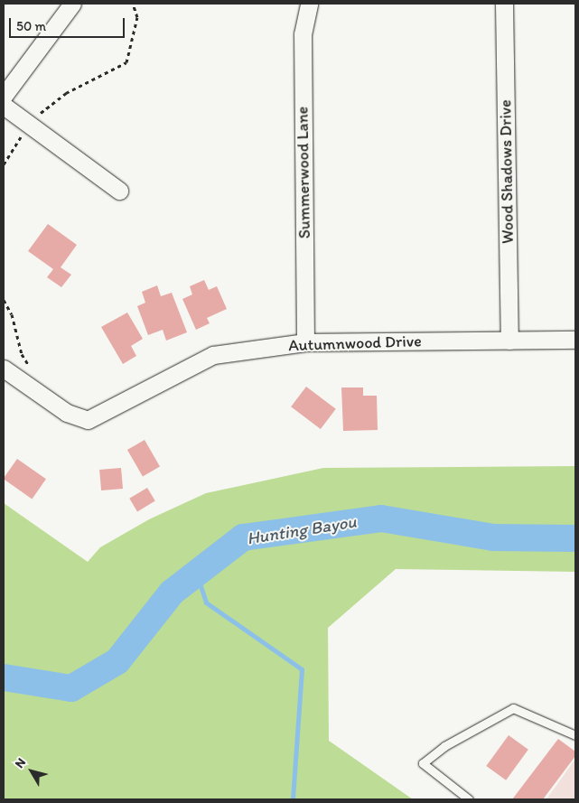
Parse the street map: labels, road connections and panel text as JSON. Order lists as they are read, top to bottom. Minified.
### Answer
{"streets":{"street":["Wood Shadows Drive","Summerwood Lane","Autumnwood Drive"]},"crossings":[["Wood Shadows Drive","Autumnwood Drive"],["Summerwood Lane","Autumnwood Drive"]],"water":["Hunting Bayou"],"scale_bar":"50 m","north":"top left"}
